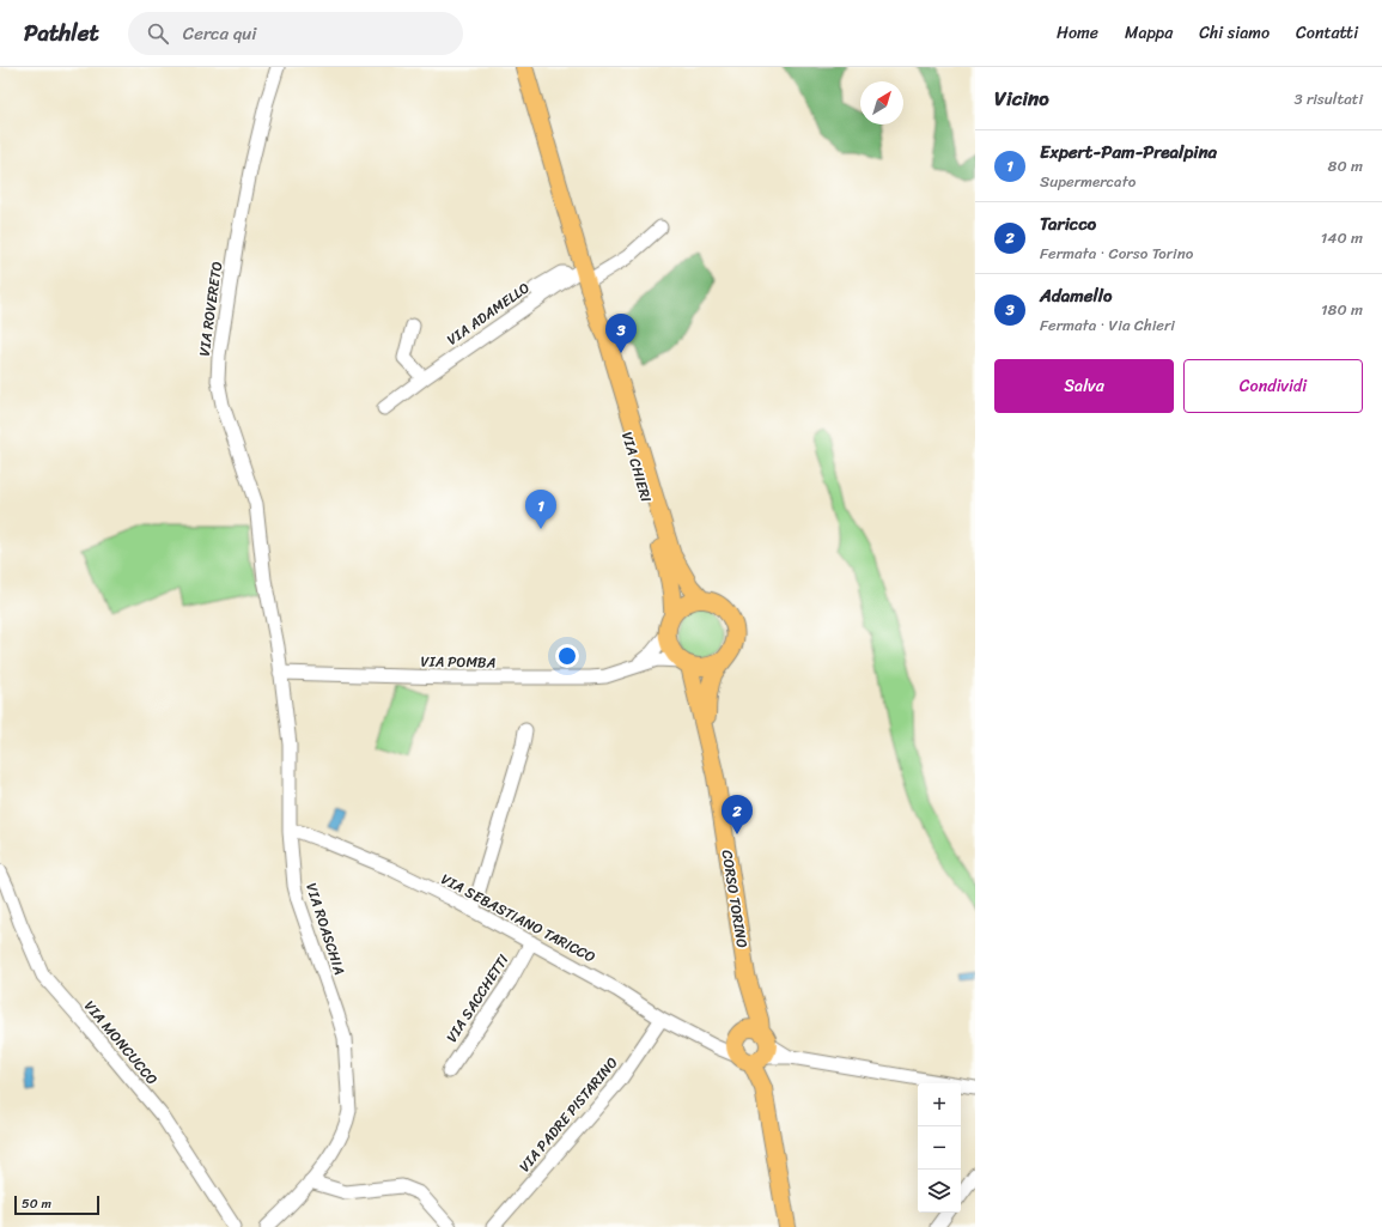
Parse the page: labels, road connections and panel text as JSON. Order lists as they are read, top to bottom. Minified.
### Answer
{"streets":{"main road":["VIA CHIERI","CORSO TORINO"],"street":["VIA ROVERETO","VIA ADAMELLO","VIA POMBA","VIA SEBASTIANO TARICCO","VIA ROASCHIA","VIA SACCHETTI","VIA MONCUCCO","VIA PADRE PISTARINO"]},"crossings":[["VIA ROVERETO","VIA ROASCHIA"],["VIA ADAMELLO","VIA CHIERI"],["VIA CHIERI","VIA POMBA"],["VIA CHIERI","CORSO TORINO"],["VIA POMBA","VIA ROASCHIA"],["CORSO TORINO","VIA SEBASTIANO TARICCO"],["VIA SEBASTIANO TARICCO","VIA ROASCHIA"],["VIA SEBASTIANO TARICCO","VIA SACCHETTI"],["VIA SEBASTIANO TARICCO","VIA PADRE PISTARINO"]],"scale_bar":"50 m","north":"top right","page":{"header":"Pathlet","search":"Cerca qui","nav":["Home","Mappa","Chi siamo","Contatti"],"heading":["Vicino","3 risultati"],"list":[{"mark":"1","name":"Expert-Pam-Prealpina","note":"Supermercato","value":"80 m"},{"mark":"2","name":"Taricco","note":"Fermata · Corso Torino","value":"140 m"},{"mark":"3","name":"Adamello","note":"Fermata · Via Chieri","value":"180 m"}],"pins":["3","1","2"],"buttons":["Salva","Condividi"],"map_buttons":["+","−"],"scale":"50 m"}}
